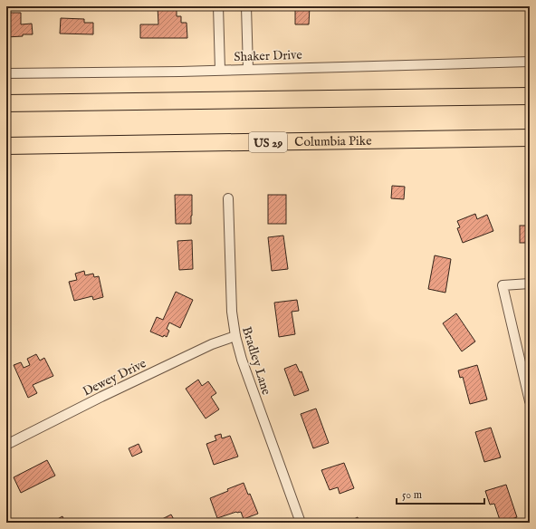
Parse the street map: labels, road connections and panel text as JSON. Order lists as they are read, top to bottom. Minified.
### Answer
{"streets":{"highway":["Columbia Pike","US 29"],"street":["Shaker Drive","Bradley Lane","Dewey Drive"]},"crossings":[["Bradley Lane","Dewey Drive"]],"scale_bar":"50 m"}
